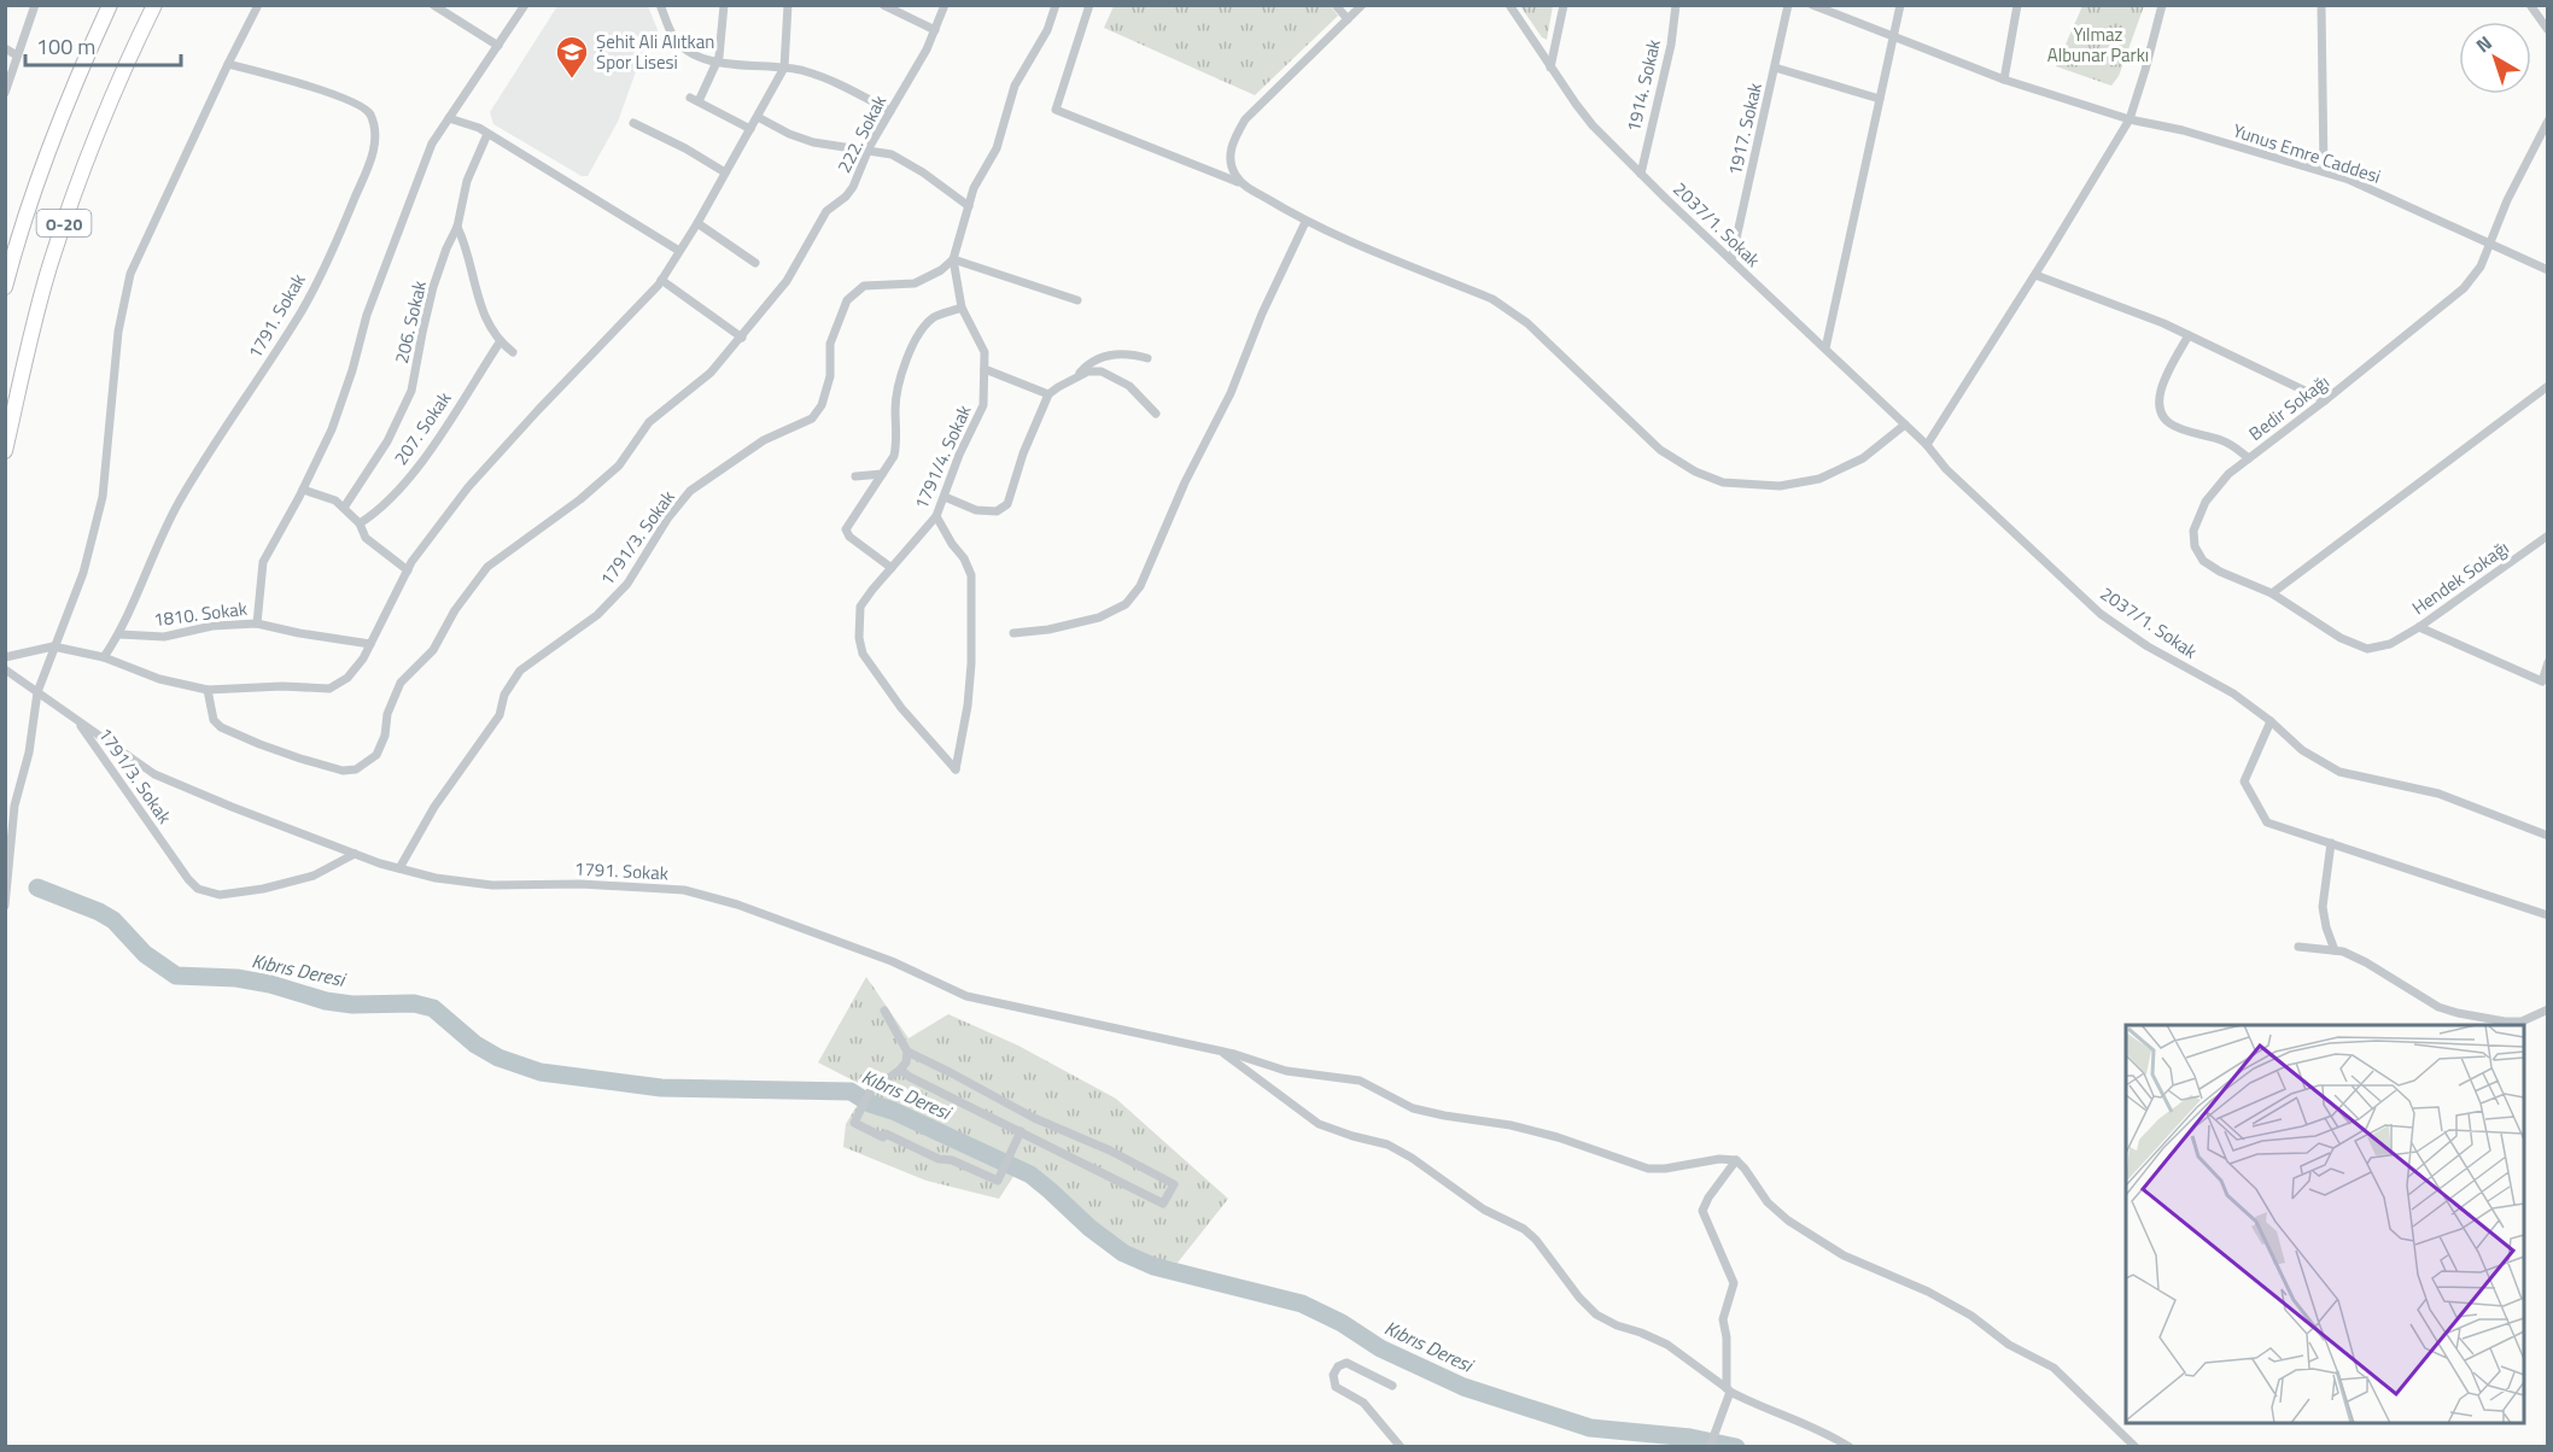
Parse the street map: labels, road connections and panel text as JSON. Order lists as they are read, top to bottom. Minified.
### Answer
{"streets":{"highway":["O-20"],"street":["1914. Sokak","1917. Sokak","222. Sokak","Yunus Emre Caddesi","2037/1. Sokak","1791. Sokak","206. Sokak","Bedir Sokağı","207. Sokak","1791/4. Sokak","1791/3. Sokak","Hendek Sokağı","1810. Sokak"]},"crossings":[["1914. Sokak","2037/1. Sokak"],["1917. Sokak","2037/1. Sokak"],["Yunus Emre Caddesi","Bedir Sokağı"],["1791. Sokak","1791/3. Sokak"],["1791. Sokak","1810. Sokak"],["Bedir Sokağı","Hendek Sokağı"],["1791/4. Sokak","1791/3. Sokak"]],"water":["Kıbrıs Deresi"],"parks":["Yılmaz Albunar Parkı"],"places":{"school or university":["Şehit Ali Alıtkan Spor Lisesi"]},"scale_bar":"100 m","north":"top left"}
